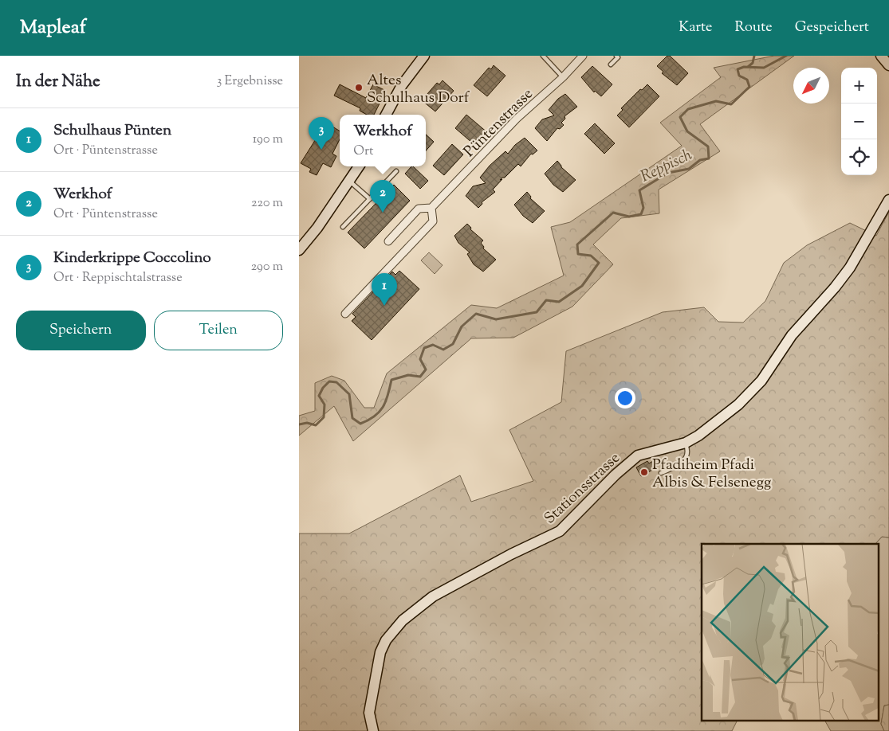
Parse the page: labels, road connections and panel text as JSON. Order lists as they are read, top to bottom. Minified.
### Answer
{"streets":{"street":["Püntenstrasse","Stationsstrasse"]},"water":["Reppisch"],"places":["Altes Schulhaus Dorf","Pfadiheim Pfadi Albis & Felsenegg"],"north":"bottom left","page":{"header":"Mapleaf","nav":["Karte","Route","Gespeichert"],"heading":["In der Nähe","3 Ergebnisse"],"map_buttons":["+","−"],"list":[{"mark":"1","name":"Schulhaus Pünten","note":"Ort · Püntenstrasse","value":"190 m"},{"mark":"2","name":"Werkhof","note":"Ort · Püntenstrasse","value":"220 m"},{"mark":"3","name":"Kinderkrippe Coccolino","note":"Ort · Reppischtalstrasse","value":"290 m"}],"popup":["Werkhof","Ort"],"pins":["3","2","1"],"buttons":["Speichern","Teilen"]}}
